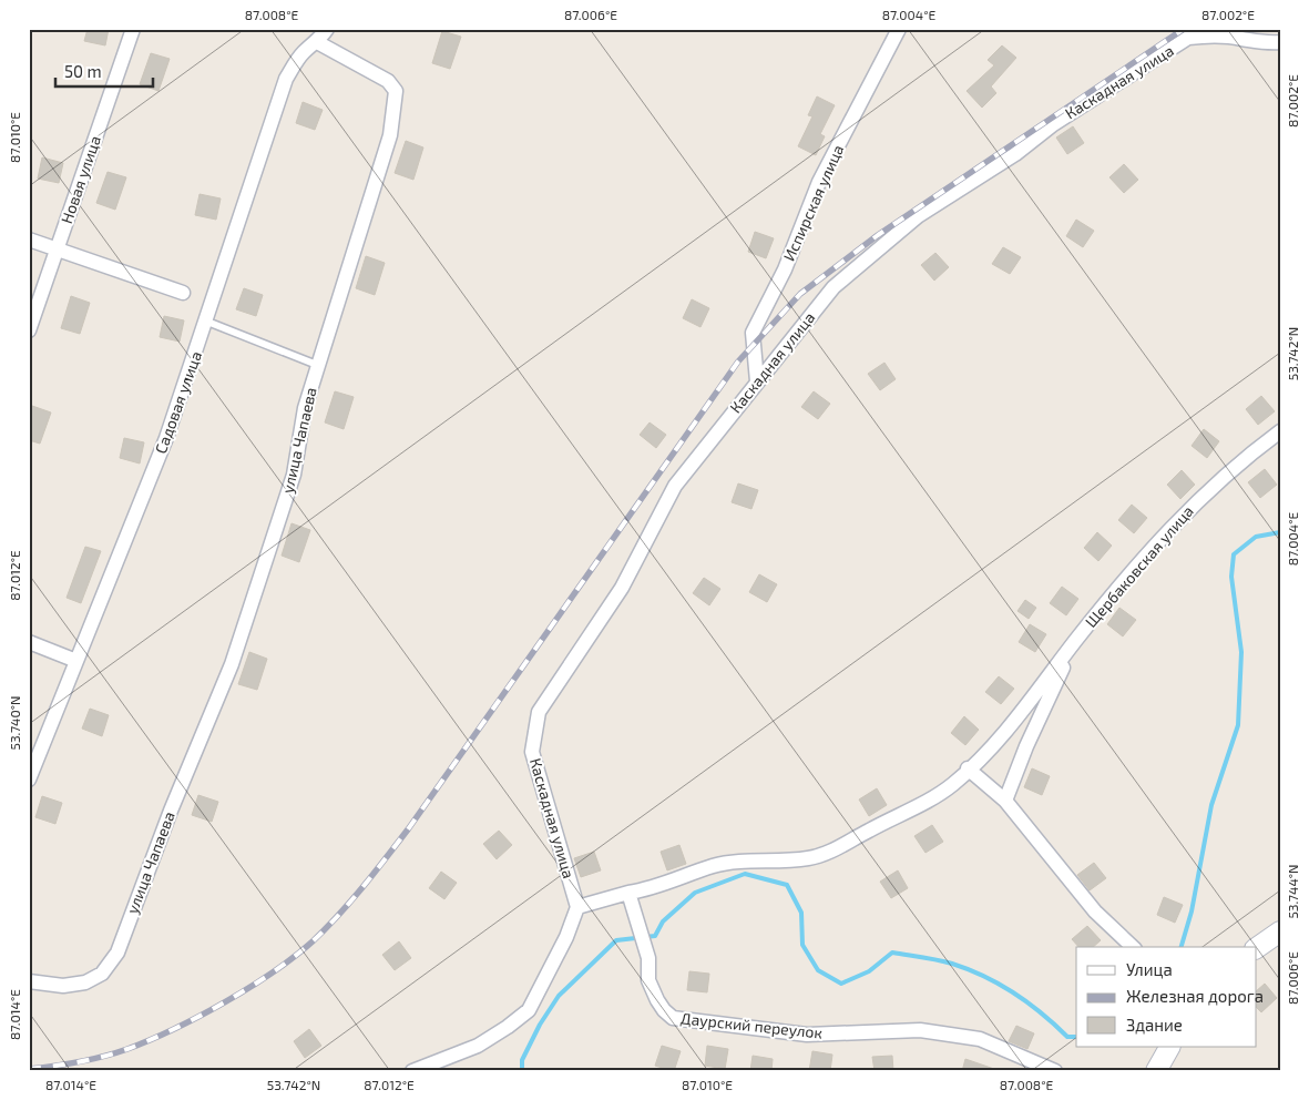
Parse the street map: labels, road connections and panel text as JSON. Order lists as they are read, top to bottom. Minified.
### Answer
{"streets":{"street":["Каскадная улица","Новая улица","Испирская улица","Садовая улица","улица Чапаева","Щербаковская улица","Даурский переулок"]},"crossings":[["Каскадная улица","Испирская улица"],["Каскадная улица","Щербаковская улица"],["Садовая улица","улица Чапаева"],["Щербаковская улица","Даурский переулок"]],"legend":["Улица","Железная дорога","Здание"],"scale_bar":"50 m","coordinates":["87.008°E","87.006°E","87.004°E","87.002°E","87.010°E","53.742°N","87.012°E","53.740°N","53.744°N","87.014°E"]}
